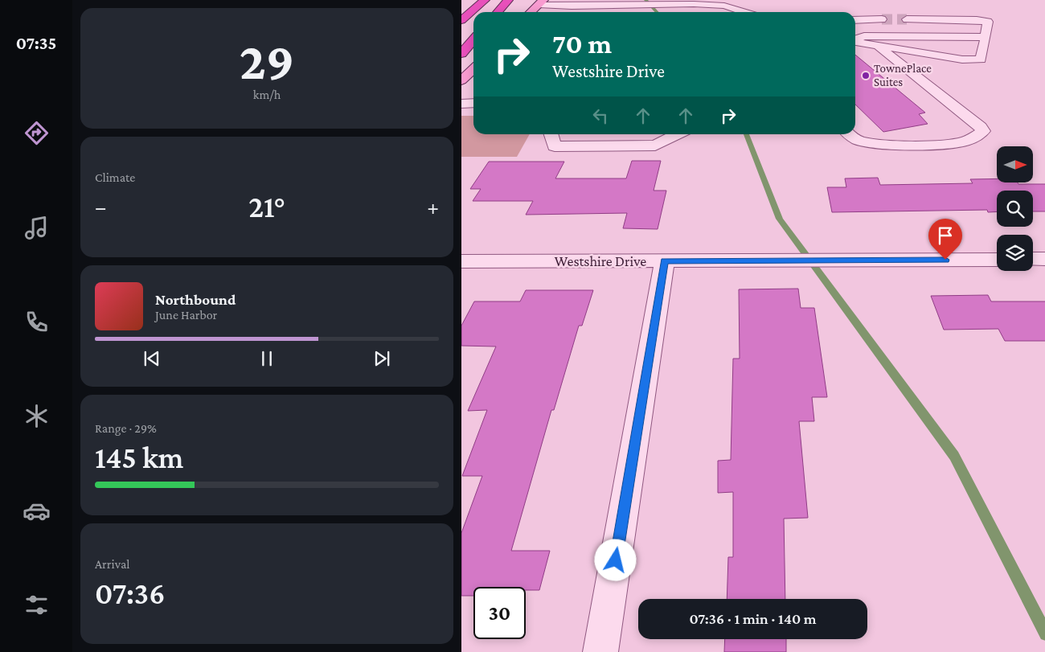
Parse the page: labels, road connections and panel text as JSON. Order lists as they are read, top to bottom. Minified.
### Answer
{"streets":{"street":["Westshire Drive"]},"places":["TownePlace Suites"],"north":"right","page":{"tabs":"07:35","tile":[["29","km/h"],"Climate",["Range · 29%","145 km"],["Arrival","07:36"]],"turn":["70 m","Westshire Drive"],"heat":["−","21°","+"],"song":["Northbound","June Harbor"],"limit":"30","trip":"07:36 · 1 min · 140 m"}}
